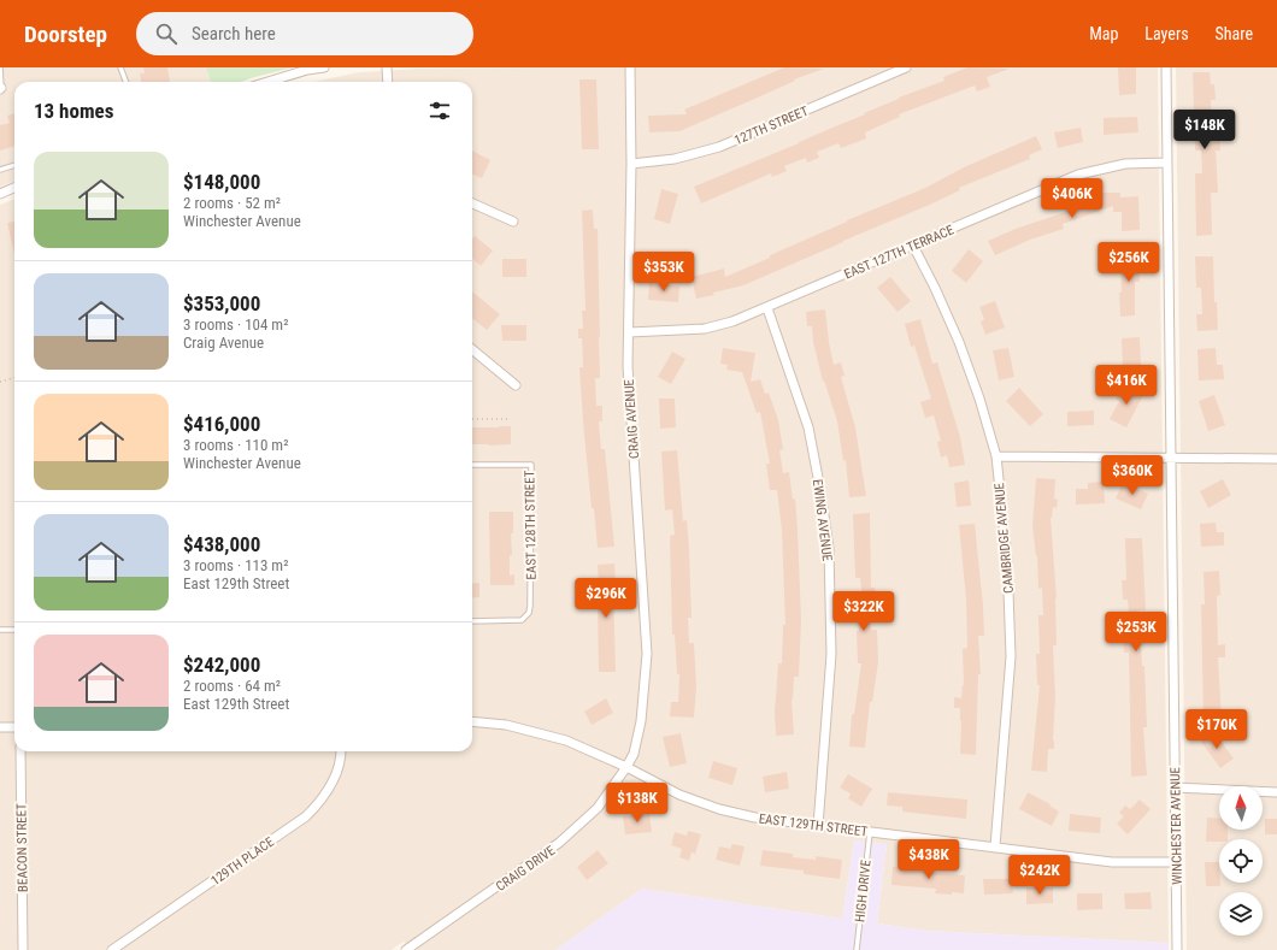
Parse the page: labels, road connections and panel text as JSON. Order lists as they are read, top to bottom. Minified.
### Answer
{"streets":{"street":["127TH STREET","EAST 127TH TERRACE","CRAIG AVENUE","EWING AVENUE","CAMBRIDGE AVENUE","EAST 129TH STREET","WINCHESTER AVENUE","BEACON STREET","129TH PLACE","CRAIG DRIVE"],"lane":["EAST 128TH STREET","HIGH DRIVE"]},"crossings":[["127TH STREET","CRAIG AVENUE"],["EAST 127TH TERRACE","CRAIG AVENUE"],["EAST 127TH TERRACE","EWING AVENUE"],["EAST 127TH TERRACE","CAMBRIDGE AVENUE"],["EAST 127TH TERRACE","WINCHESTER AVENUE"],["CRAIG AVENUE","EAST 129TH STREET"],["CRAIG AVENUE","CRAIG DRIVE"],["EWING AVENUE","EAST 129TH STREET"],["CAMBRIDGE AVENUE","EAST 129TH STREET"],["EAST 129TH STREET","WINCHESTER AVENUE"],["EAST 129TH STREET","CRAIG DRIVE"],["EAST 129TH STREET","HIGH DRIVE"]],"north":"top","page":{"header":"Doorstep","search":"Search here","nav":["Map","Layers","Share"],"heading":"13 homes","price":["$148K","$406K","$256K","$353K","$416K","$360K","$296K","$322K","$253K","$170K","$138K","$438K","$242K"],"list":[{"name":"$148,000","note":"2 rooms · 52 m² · Winchester Avenue"},{"name":"$353,000","note":"3 rooms · 104 m² · Craig Avenue"},{"name":"$416,000","note":"3 rooms · 110 m² · Winchester Avenue"},{"name":"$438,000","note":"3 rooms · 113 m² · East 129th Street"},{"name":"$242,000","note":"2 rooms · 64 m² · East 129th Street"}]}}
